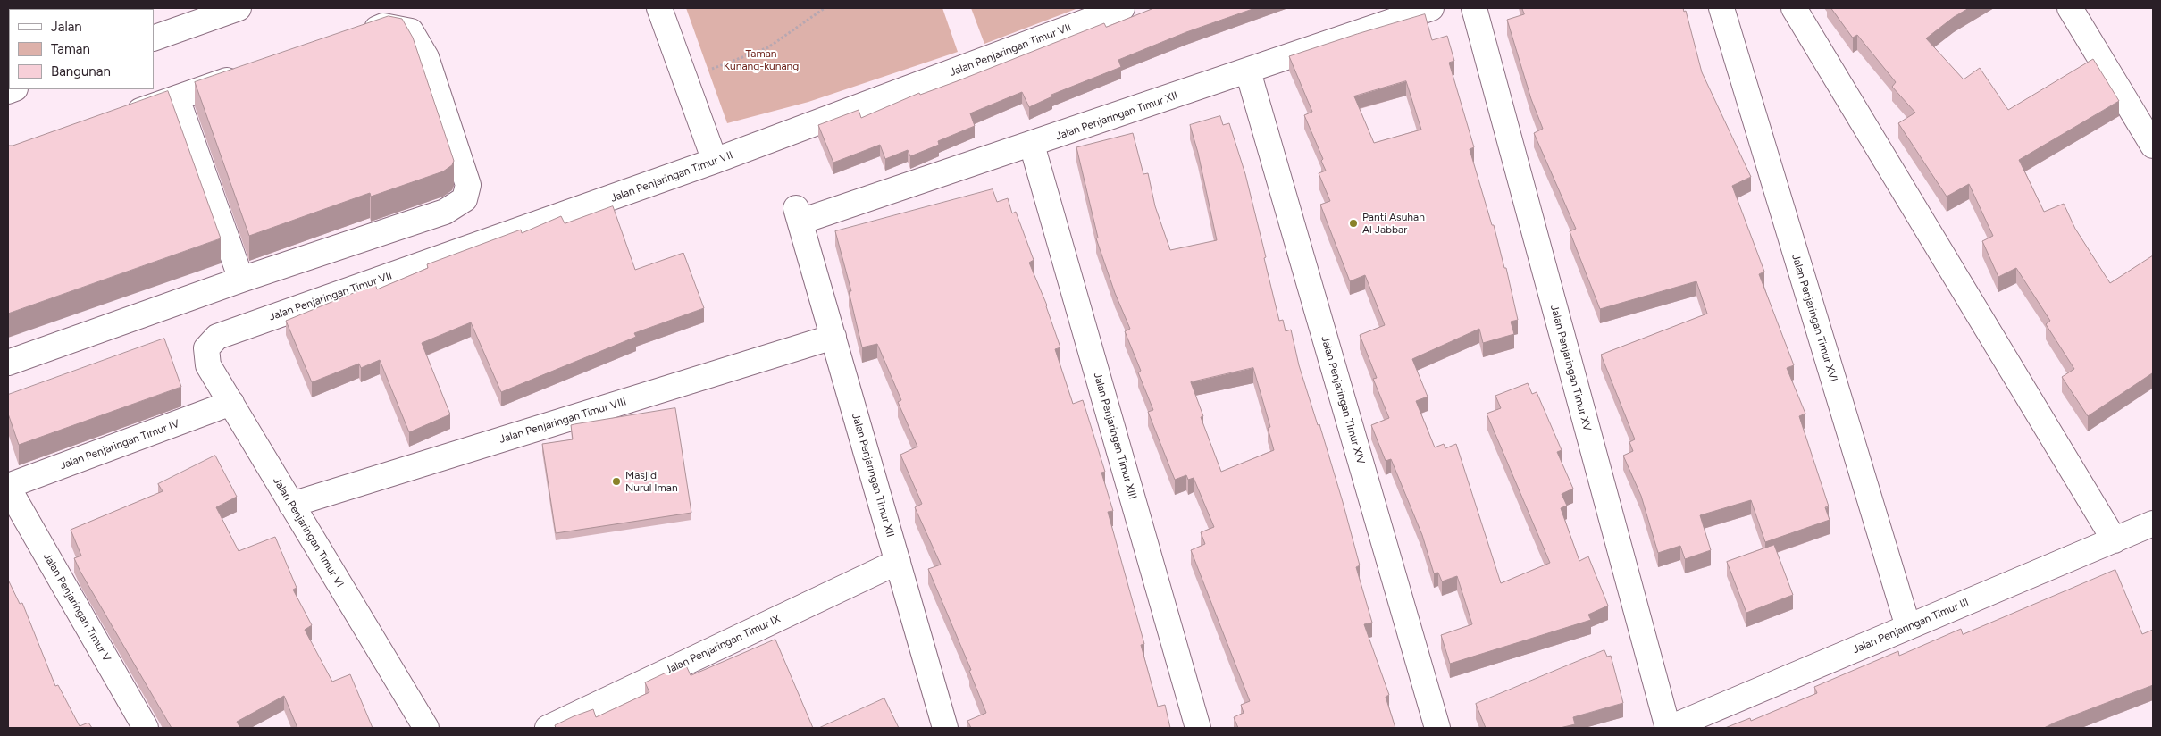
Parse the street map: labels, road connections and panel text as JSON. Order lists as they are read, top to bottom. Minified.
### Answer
{"streets":{"street":["Jalan Penjaringan Timur VII","Jalan Penjaringan Timur XII","Jalan Penjaringan Timur XVI","Jalan Penjaringan Timur XV","Jalan Penjaringan Timur XIV","Jalan Penjaringan Timur VIII","Jalan Penjaringan Timur XIII","Jalan Penjaringan Timur IV","Jalan Penjaringan Timur VI","Jalan Penjaringan Timur V","Jalan Penjaringan Timur III","Jalan Penjaringan Timur IX"]},"crossings":[["Jalan Penjaringan Timur VII","Jalan Penjaringan Timur VI"],["Jalan Penjaringan Timur XII","Jalan Penjaringan Timur XIV"],["Jalan Penjaringan Timur XII","Jalan Penjaringan Timur VIII"],["Jalan Penjaringan Timur XII","Jalan Penjaringan Timur XIII"],["Jalan Penjaringan Timur XII","Jalan Penjaringan Timur IX"],["Jalan Penjaringan Timur XVI","Jalan Penjaringan Timur III"],["Jalan Penjaringan Timur XV","Jalan Penjaringan Timur III"],["Jalan Penjaringan Timur VIII","Jalan Penjaringan Timur VI"],["Jalan Penjaringan Timur IV","Jalan Penjaringan Timur VI"],["Jalan Penjaringan Timur IV","Jalan Penjaringan Timur V"]],"parks":["Taman Kunang-kunang"],"places":["Panti Asuhan Al Jabbar","Masjid Nurul Iman"],"legend":["Jalan","Taman","Bangunan"]}
